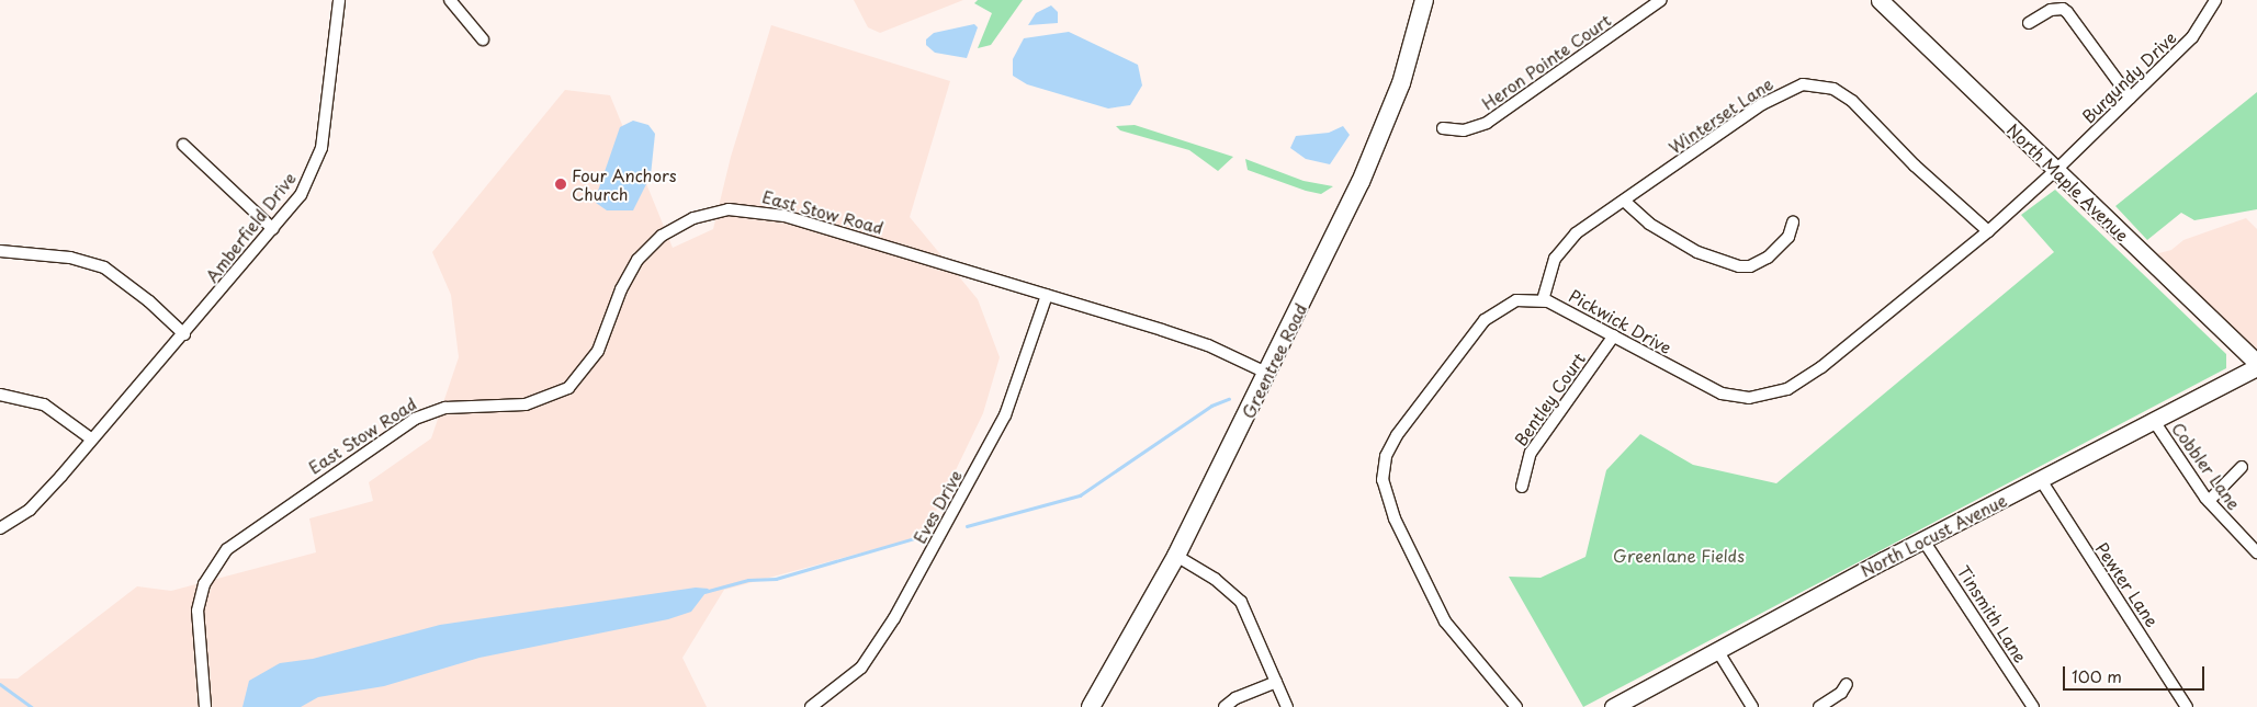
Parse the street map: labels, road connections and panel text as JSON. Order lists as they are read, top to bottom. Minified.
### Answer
{"streets":{"main road":["Greentree Road"],"street":["Heron Pointe Court","Burgundy Drive","Winterset Lane","North Maple Avenue","East Stow Road","Amberfield Drive","Pickwick Drive","Bentley Court","Cobbler Lane","Eves Drive","North Locust Avenue","Pewter Lane","Tinsmith Lane"]},"crossings":[["Burgundy Drive","North Maple Avenue"],["Burgundy Drive","Pickwick Drive"],["Winterset Lane","Pickwick Drive"],["North Maple Avenue","Pickwick Drive"],["East Stow Road","Greentree Road"],["East Stow Road","Eves Drive"],["Pickwick Drive","Bentley Court"],["Cobbler Lane","North Locust Avenue"],["North Locust Avenue","Pewter Lane"],["North Locust Avenue","Tinsmith Lane"]],"parks":["Greenlane Fields"],"places":["Four Anchors Church"],"scale_bar":"100 m"}
